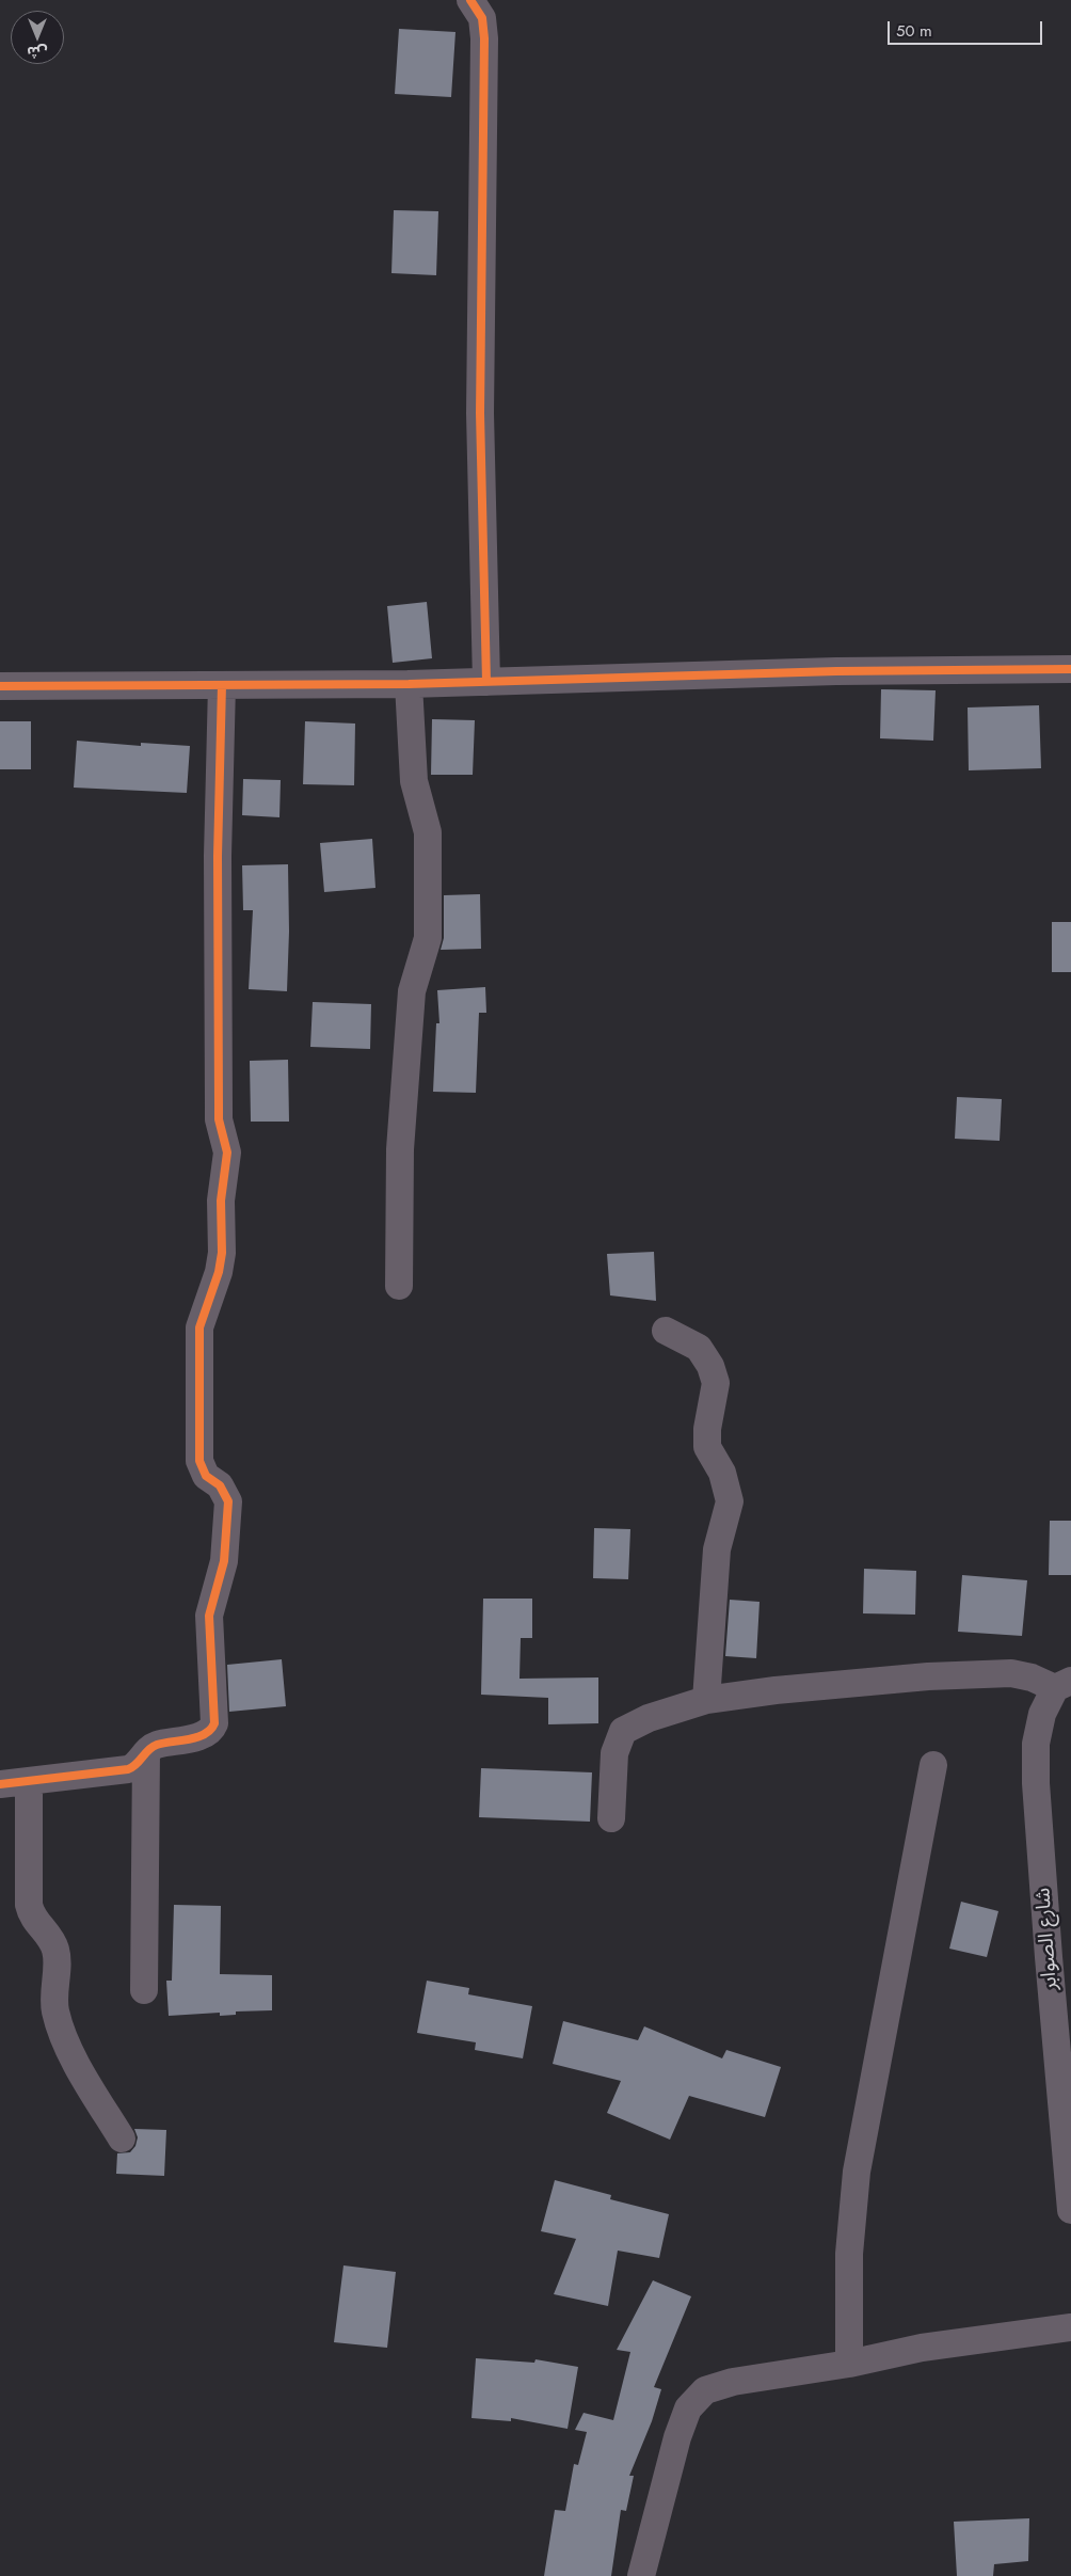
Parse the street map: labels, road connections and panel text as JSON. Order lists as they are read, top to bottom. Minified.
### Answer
{"streets":{"street":["شارع الصوابر"]},"scale_bar":"50 m","north":"bottom"}
